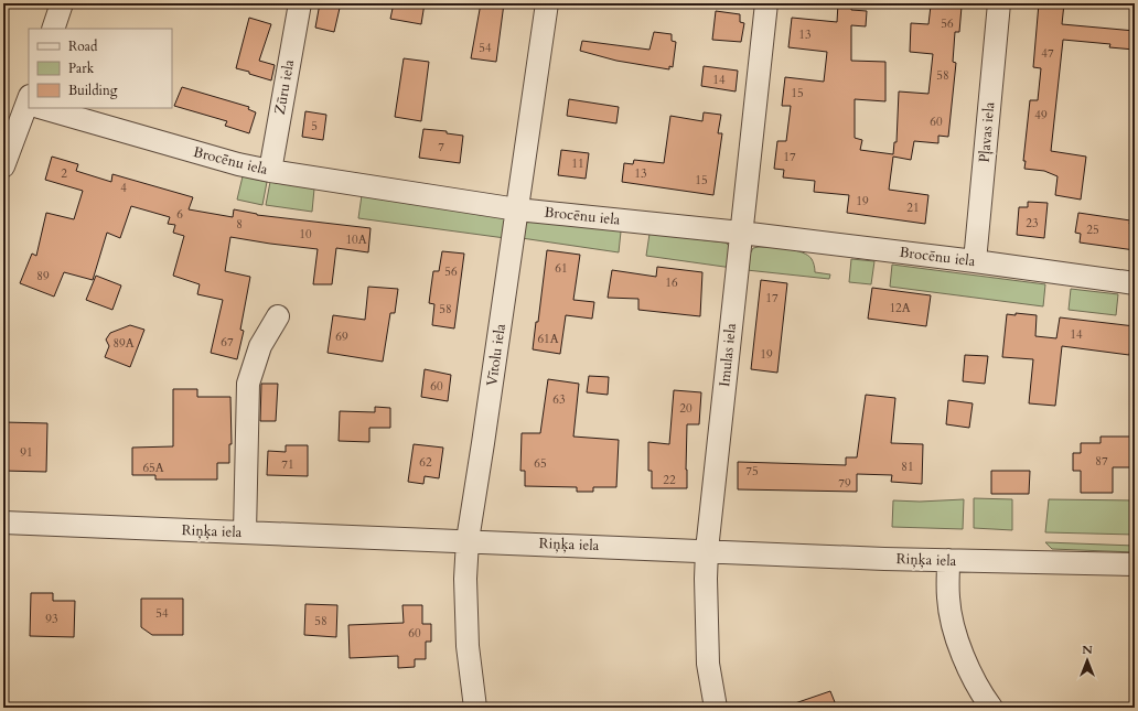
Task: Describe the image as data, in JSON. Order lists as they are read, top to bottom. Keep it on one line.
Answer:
{"streets":{"street":["Zūru iela","Pļavas iela","Brocēnu iela","Vītolu iela","Imulas iela","Riņķa iela"]},"crossings":[["Zūru iela","Brocēnu iela"],["Pļavas iela","Brocēnu iela"],["Brocēnu iela","Vītolu iela"],["Brocēnu iela","Imulas iela"],["Vītolu iela","Riņķa iela"],["Imulas iela","Riņķa iela"]],"house_numbers":["56","13","54","47","58","14","15","49","60","5","7","17","11","2","13","15","4","19","21","6","23","8","25","10","10A","61","56","89","16","17","12A","58","14","69","61A","67","89A","19","60","63","20","91","87","62","65","71","81","65A","75","22","79","54","93","58","60"],"legend":["Road","Park","Building"],"north":"top"}
